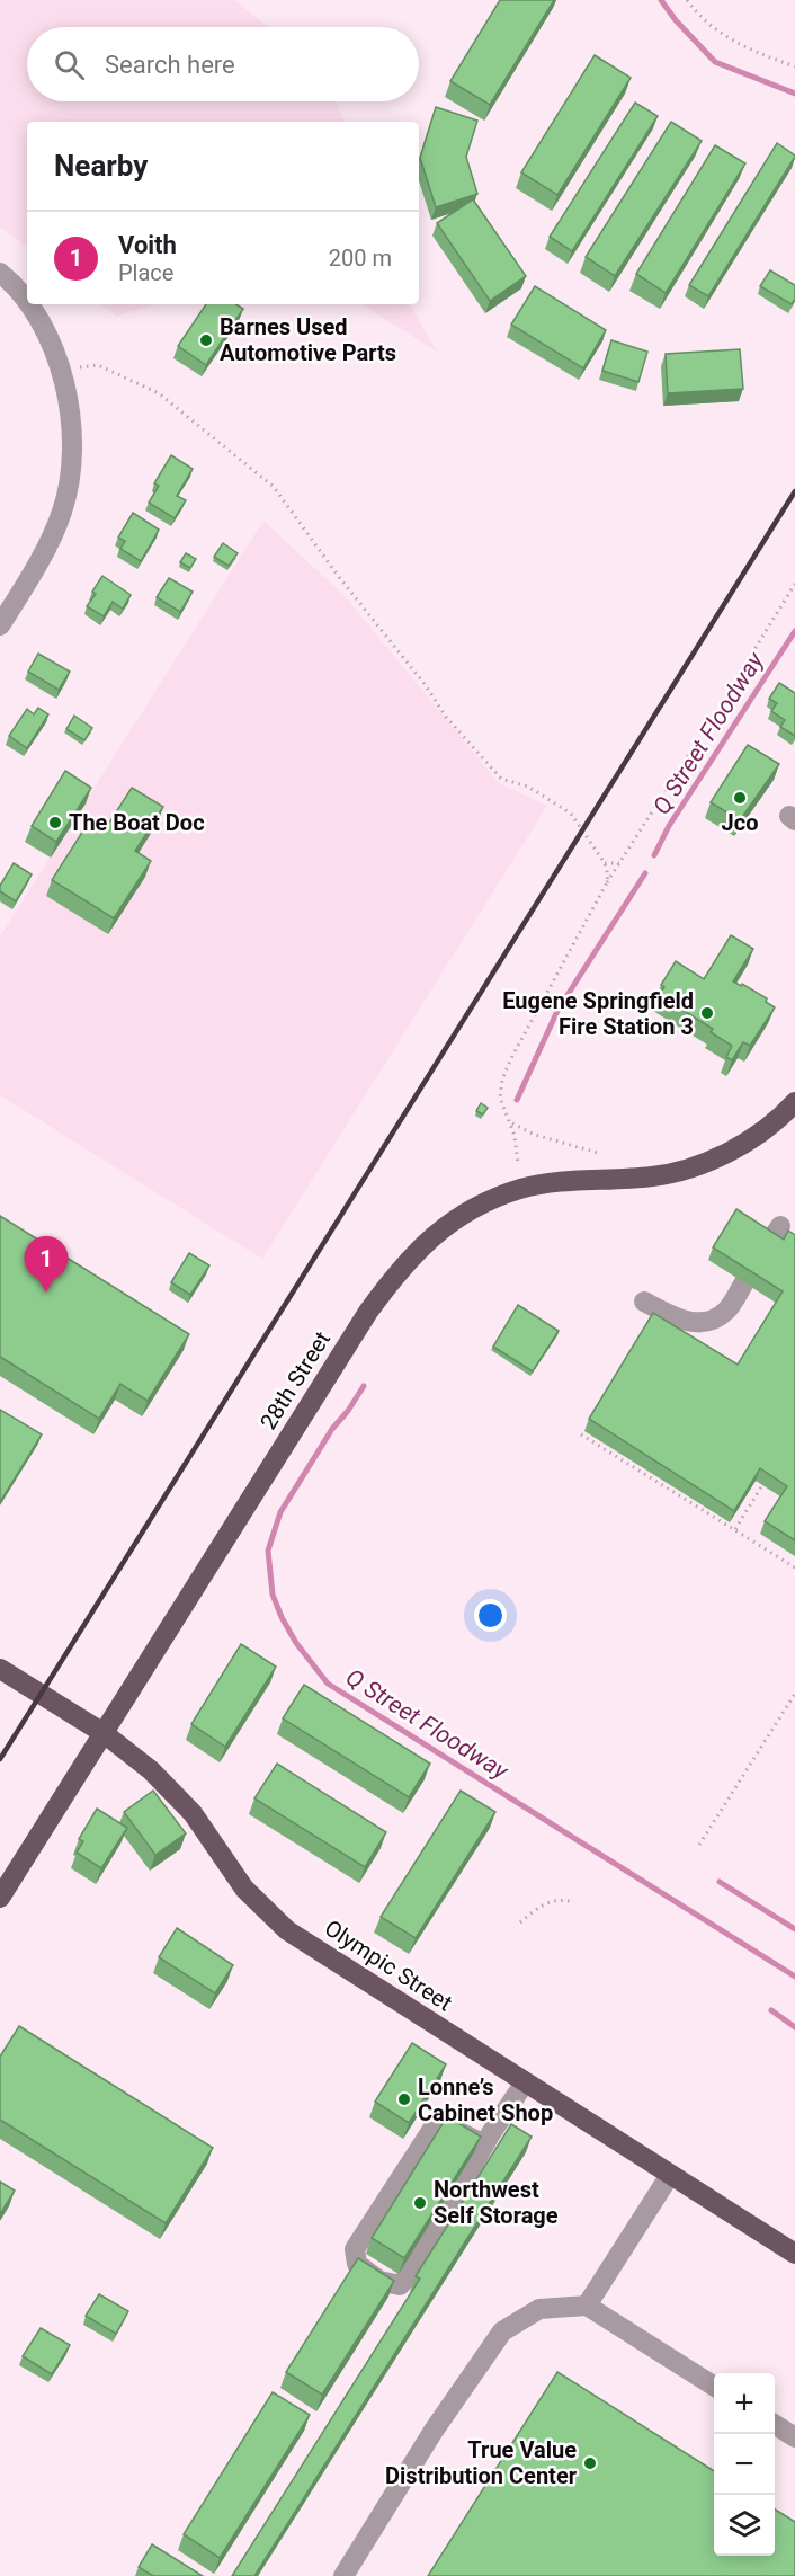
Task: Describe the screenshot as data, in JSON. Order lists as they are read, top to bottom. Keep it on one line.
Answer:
{"streets":{"main road":["28th Street","Olympic Street"]},"crossings":[["28th Street","Olympic Street"]],"water":["Q Street Floodway"],"places":["Barnes Used Automotive Parts","Jco","The Boat Doc","Eugene Springfield Fire Station 3","Lonne’s Cabinet Shop","Northwest Self Storage","True Value Distribution Center"],"page":{"search":"Search here","heading":"Nearby","list":[{"mark":"1","name":"Voith","note":"Place","value":"200 m"}],"pins":"1","map_buttons":["+","−"]}}
